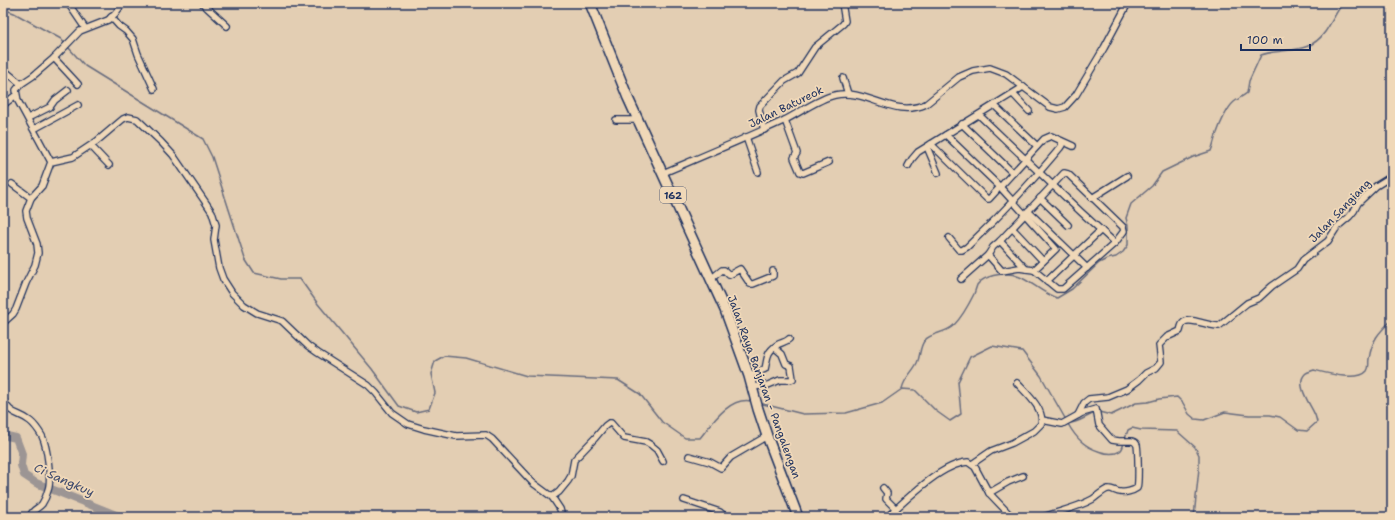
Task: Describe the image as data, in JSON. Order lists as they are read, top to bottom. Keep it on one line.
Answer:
{"streets":{"main road":["162","Jalan Raya Banjaran - Pangalengan"],"street":["Jalan Batureok","Jalan Sangiang"]},"crossings":[["Jalan Batureok","Jalan Raya Banjaran - Pangalengan"]],"water":["Ci Sangkuy"],"scale_bar":"100 m"}
